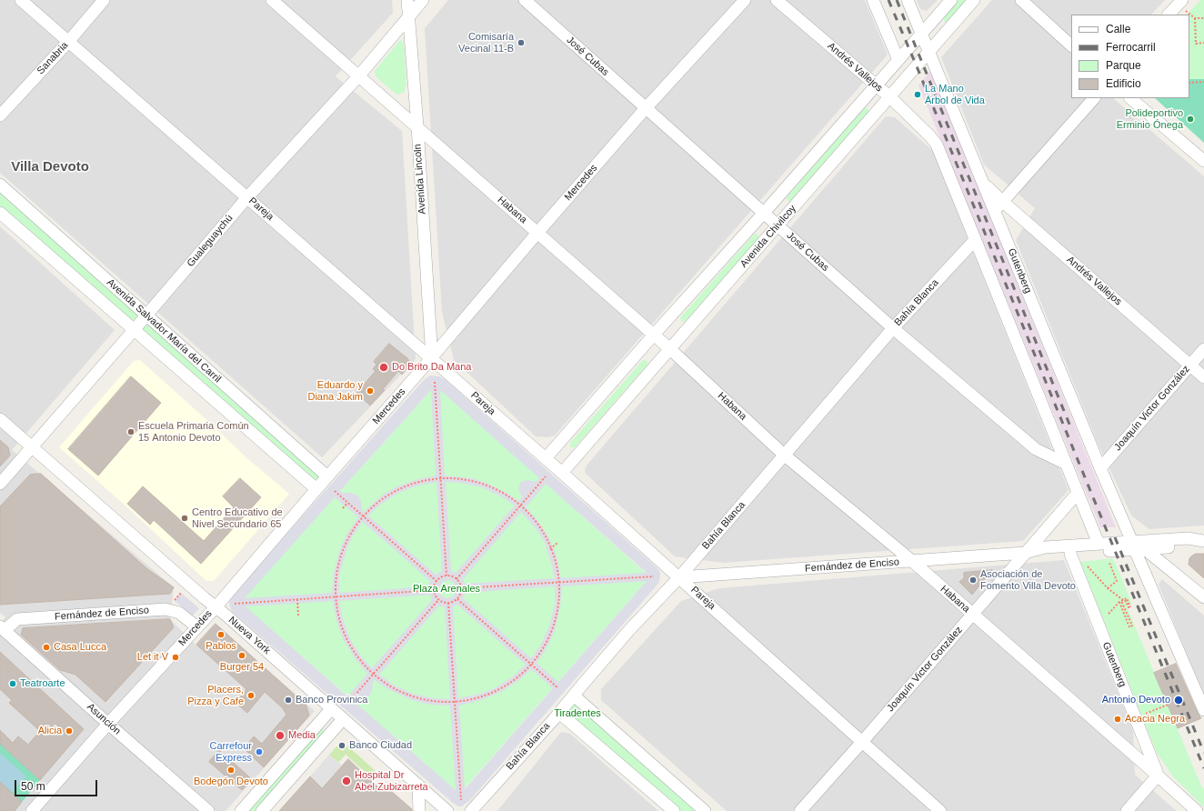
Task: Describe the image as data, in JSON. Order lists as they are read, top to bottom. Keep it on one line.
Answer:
{"streets":{"street":["José Cubas","Sanabria","Andrés Vallejos","Avenida Lincoln","Mercedes","Pareja","Habana","Avenida Chivilcoy","Gualeguaychú","Gutenberg","Bahía Blanca","Avenida Salvador María del Carril","Joaquín Victor González","Fernández de Enciso","Nueva York","Asunción"]},"crossings":[["José Cubas","Mercedes"],["José Cubas","Avenida Chivilcoy"],["José Cubas","Bahía Blanca"],["Sanabria","Pareja"],["Andrés Vallejos","Avenida Chivilcoy"],["Andrés Vallejos","Gutenberg"],["Andrés Vallejos","Bahía Blanca"],["Andrés Vallejos","Joaquín Victor González"],["Avenida Lincoln","Mercedes"],["Avenida Lincoln","Pareja"],["Avenida Lincoln","Habana"],["Avenida Lincoln","Gualeguaychú"],["Mercedes","Pareja"],["Mercedes","Habana"],["Mercedes","Avenida Salvador María del Carril"],["Mercedes","Fernández de Enciso"],["Mercedes","Nueva York"],["Mercedes","Asunción"],["Pareja","Avenida Chivilcoy"],["Pareja","Gualeguaychú"],["Pareja","Bahía Blanca"],["Pareja","Joaquín Victor González"],["Pareja","Fernández de Enciso"],["Habana","Avenida Chivilcoy"],["Habana","Gualeguaychú"],["Habana","Gutenberg"],["Habana","Bahía Blanca"],["Habana","Joaquín Victor González"],["Habana","Fernández de Enciso"],["Avenida Chivilcoy","Gutenberg"],["Gualeguaychú","Avenida Salvador María del Carril"],["Gualeguaychú","Nueva York"],["Gutenberg","Joaquín Victor González"],["Gutenberg","Fernández de Enciso"],["Bahía Blanca","Fernández de Enciso"],["Joaquín Victor González","Fernández de Enciso"],["Fernández de Enciso","Asunción"]],"districts":["Villa Devoto"],"parks":["Plaza Arenales","Tiradentes"],"places":["Comisaría Vecinal 11-B","La Mano Árbol de Vida","Polideportivo Erminio Ónega","Do Brito Da Mana","Eduardo y Diana Jakim","Escuela Primaria Común 15 Antonio Devoto","Centro Educativo de Nivel Secundario 65","Asociación de Fomento Villa Devoto","Pablos","Casa Lucca","Burger 54","Let it V","Teatroarte","Placers, Pizza y Cafe","Banco Provinica","Antonio Devoto","Acacia Negra","Alicia","Media","Banco Ciudad","Carrefour Express","Bodegón Devoto","Hospital Dr Abel Zubizarreta"],"legend":["Calle","Ferrocarril","Parque","Edificio"],"scale_bar":"50 m"}
